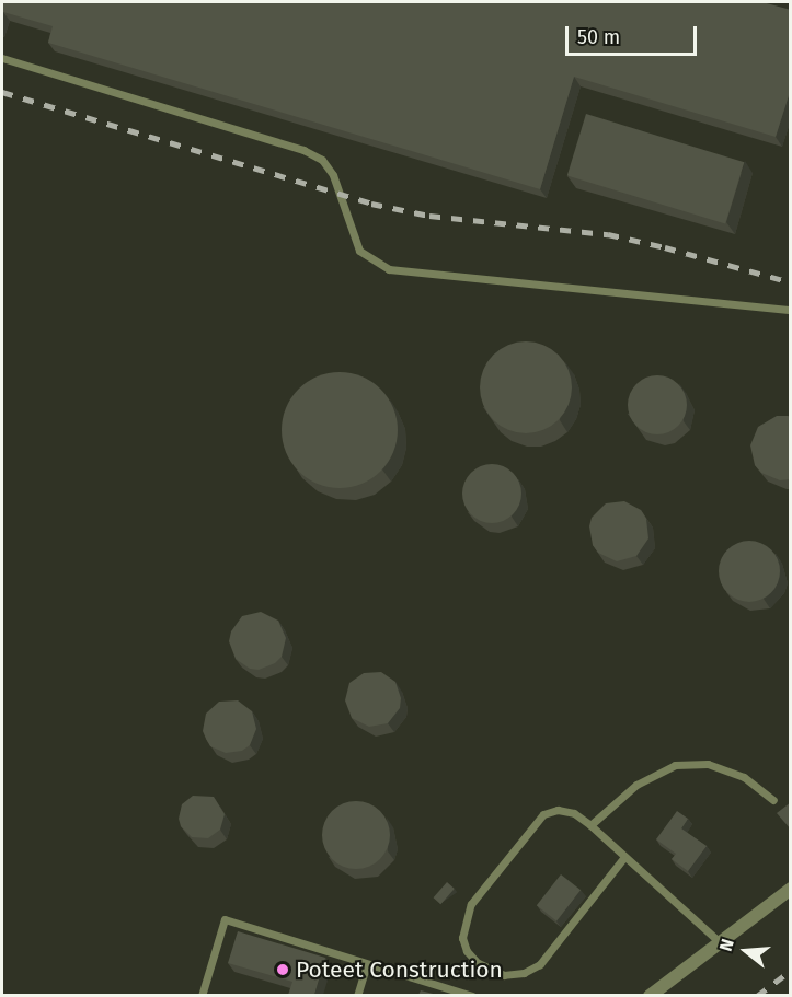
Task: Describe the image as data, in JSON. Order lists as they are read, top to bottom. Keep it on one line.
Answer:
{"places":["Poteet Construction"],"scale_bar":"50 m","north":"left"}
